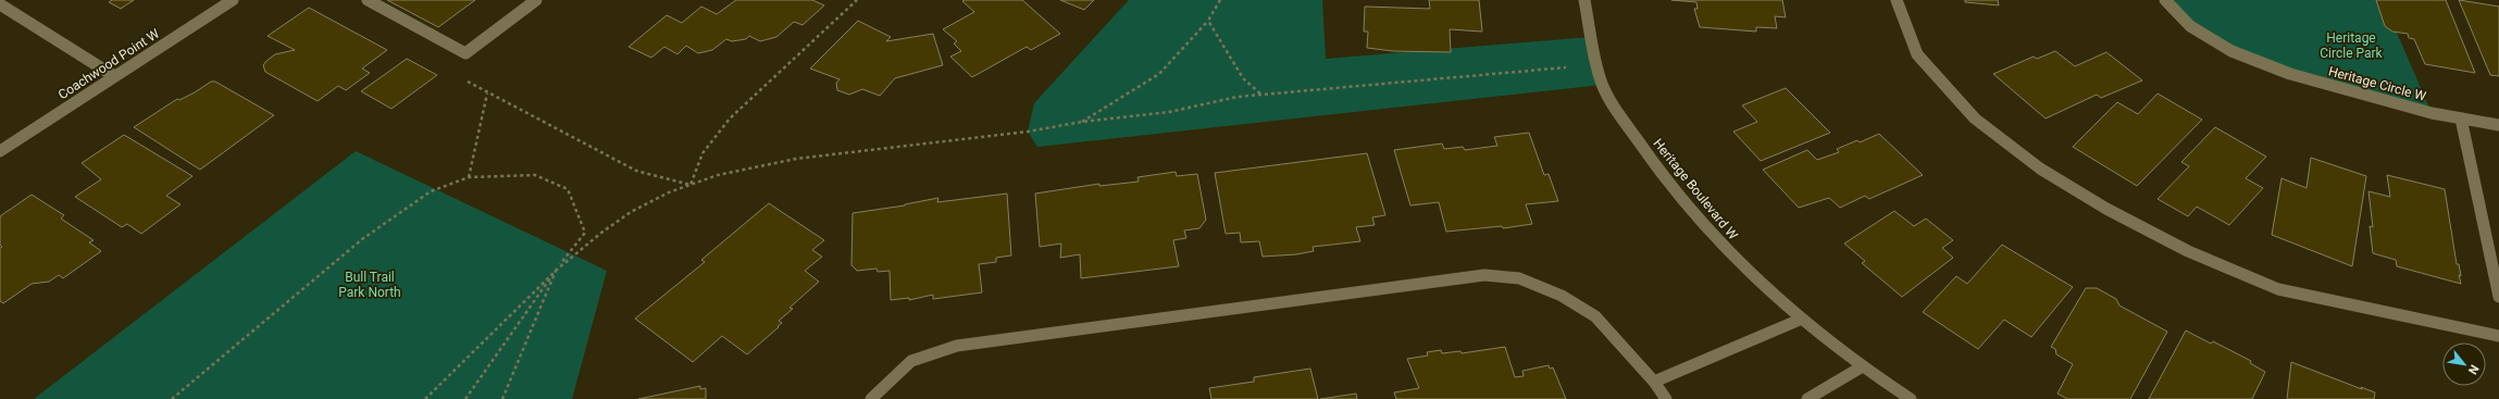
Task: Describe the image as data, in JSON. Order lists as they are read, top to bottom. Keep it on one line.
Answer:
{"streets":{"street":["Coachwood Point W","Heritage Circle W","Heritage Boulevard W"]},"parks":["Heritage Circle Park","Bull Trail Park North"],"north":"bottom right"}
